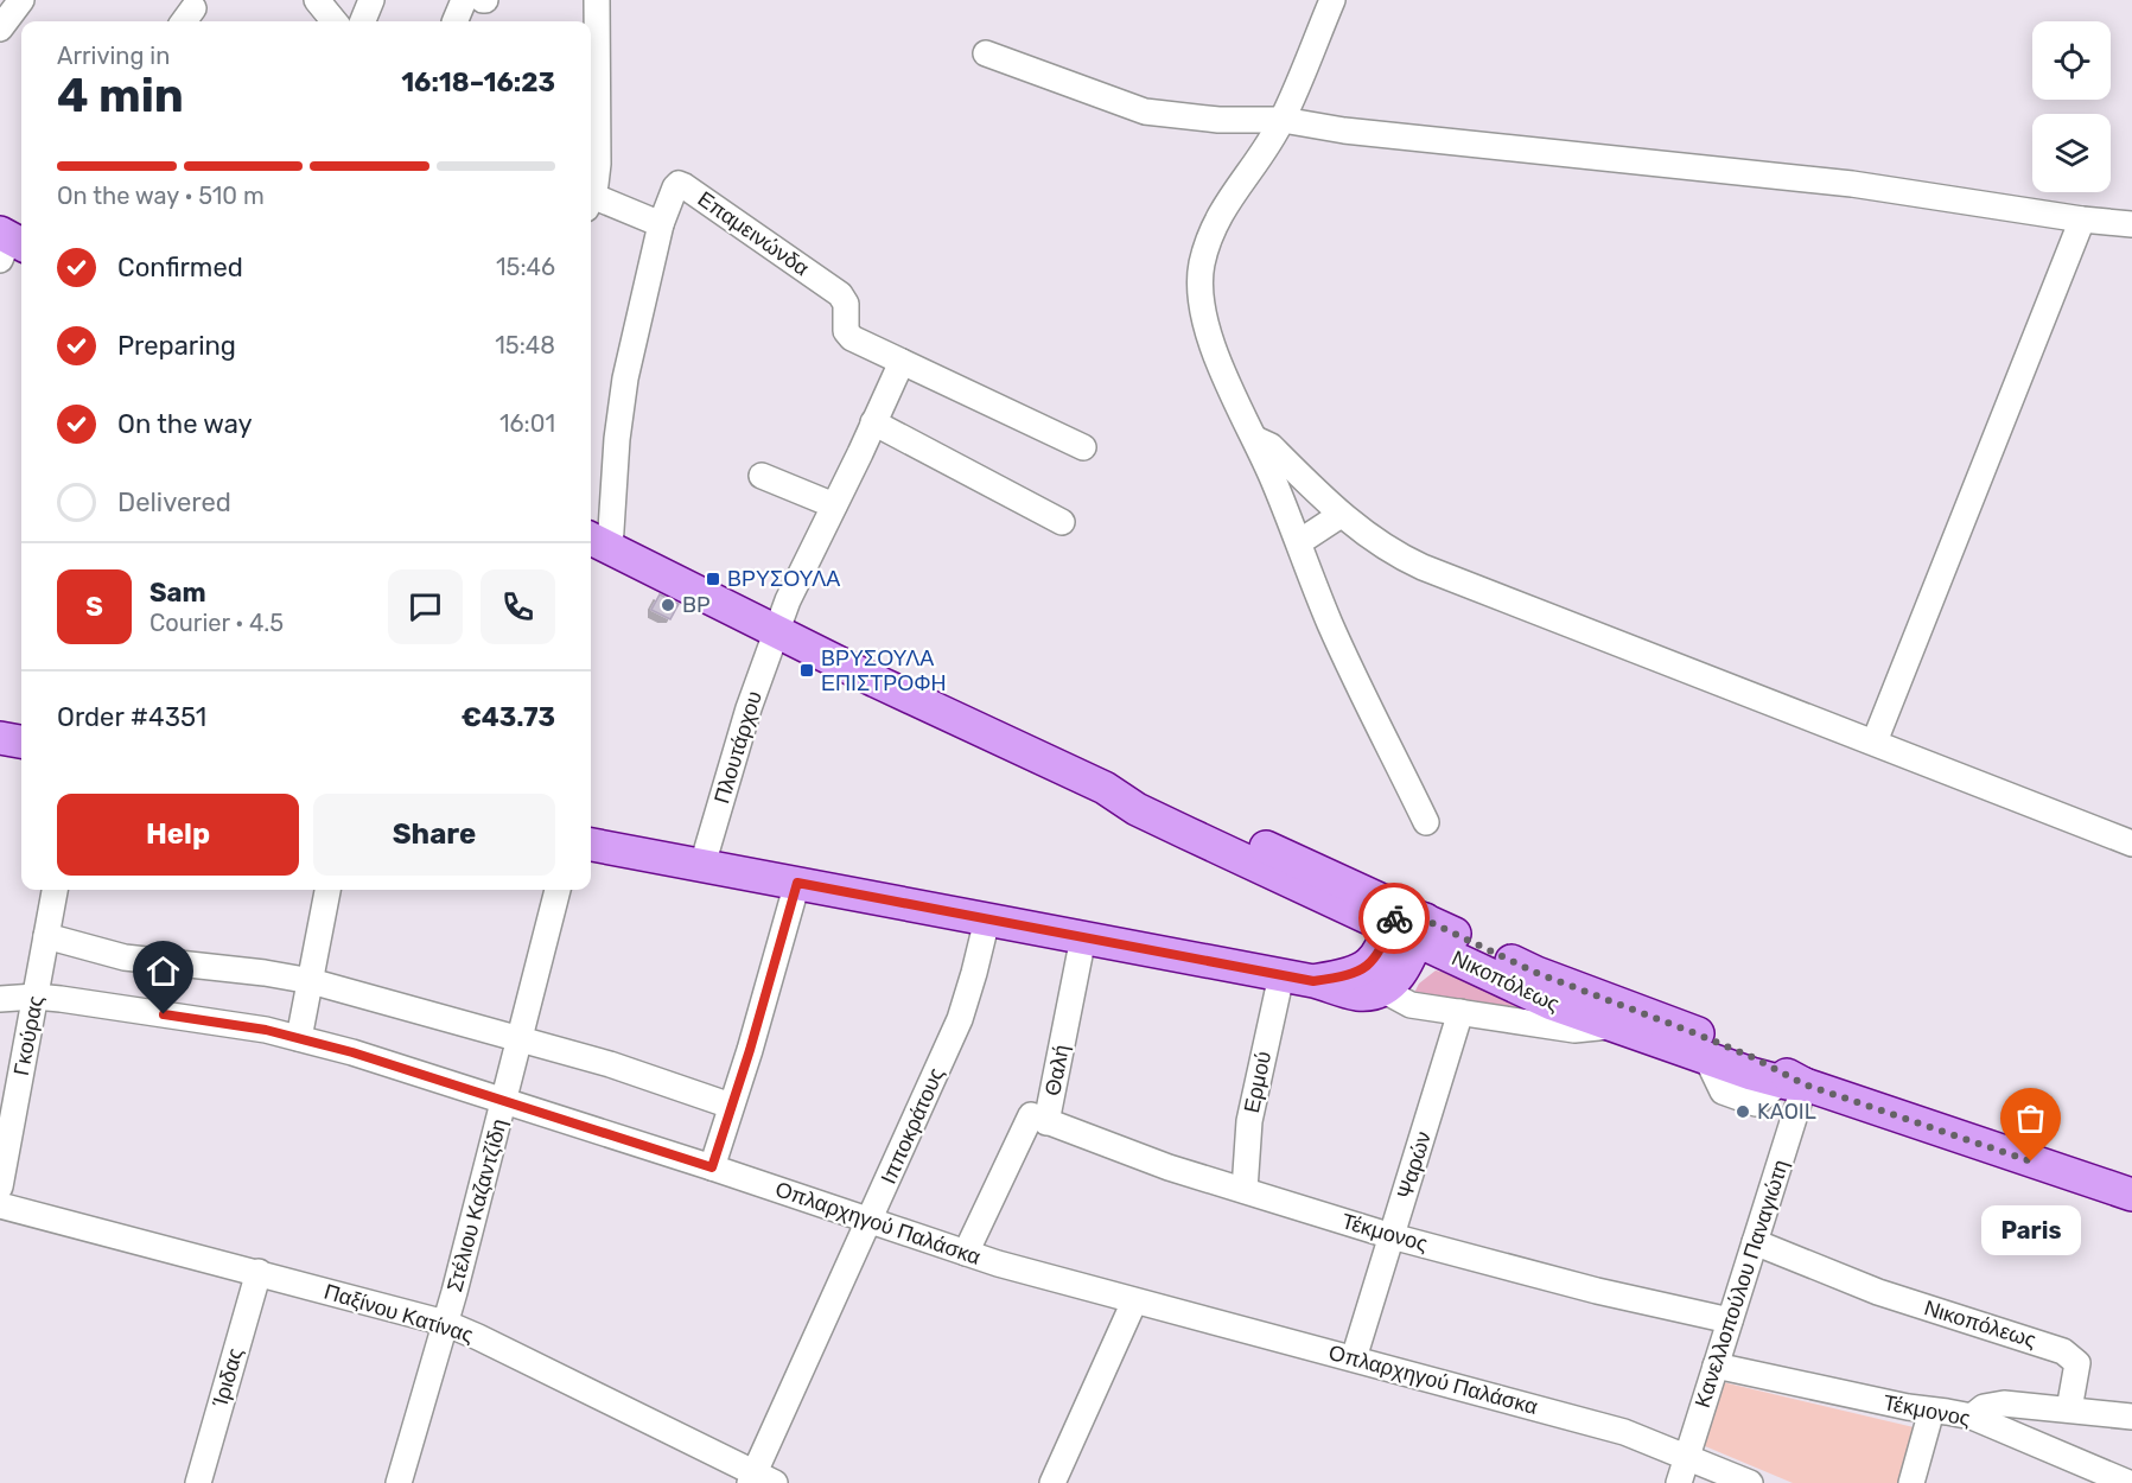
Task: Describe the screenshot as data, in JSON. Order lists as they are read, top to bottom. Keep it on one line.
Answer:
{"streets":{"main road":["Νικοπόλεως"],"street":["Επαμεινώνδα","Πλουτάρχου","Γκούρας","Θαλή","Ερμού","Ιπποκράτους","Ψαρών","Στέλιου Καζαντζίδη","Οπλαρχηγού Παλάσκα","Τέκμονος","Κανελλοπούλου Παναγιώτη","Παξίνου Κατίνας","Ίριδας"]},"crossings":[["Επαμεινώνδα","Πλουτάρχου"],["Πλουτάρχου","Νικοπόλεως"],["Νικοπόλεως","Κανελλοπούλου Παναγιώτη"],["Γκούρας","Οπλαρχηγού Παλάσκα"],["Θαλή","Οπλαρχηγού Παλάσκα"],["Θαλή","Τέκμονος"],["Ερμού","Τέκμονος"],["Ιπποκράτους","Οπλαρχηγού Παλάσκα"],["Ιπποκράτους","Παξίνου Κατίνας"],["Ψαρών","Οπλαρχηγού Παλάσκα"],["Ψαρών","Τέκμονος"],["Στέλιου Καζαντζίδη","Οπλαρχηγού Παλάσκα"],["Στέλιου Καζαντζίδη","Παξίνου Κατίνας"],["Οπλαρχηγού Παλάσκα","Κανελλοπούλου Παναγιώτη"],["Τέκμονος","Κανελλοπούλου Παναγιώτη"],["Παξίνου Κατίνας","Ίριδας"]],"places":{"transit":["ΒΡΥΣΟΥΛΑ","ΒΡΥΣΟΥΛΑ ΕΠΙΣΤΡΟΦΗ"],"other":["BP","KAOIL","Paris"]},"page":{"heading":["4 min","Arriving in","16:18–16:23"],"panel":["Sam","Courier · 4.5","Order #4351","€43.73"],"bar":"On the way · 510 m","list":[["Confirmed","15:46"],["Preparing","15:48"],["On the way","16:01"],"Delivered"],"round":"S","buttons":["Help","Share"],"bubble":"Paris"}}
